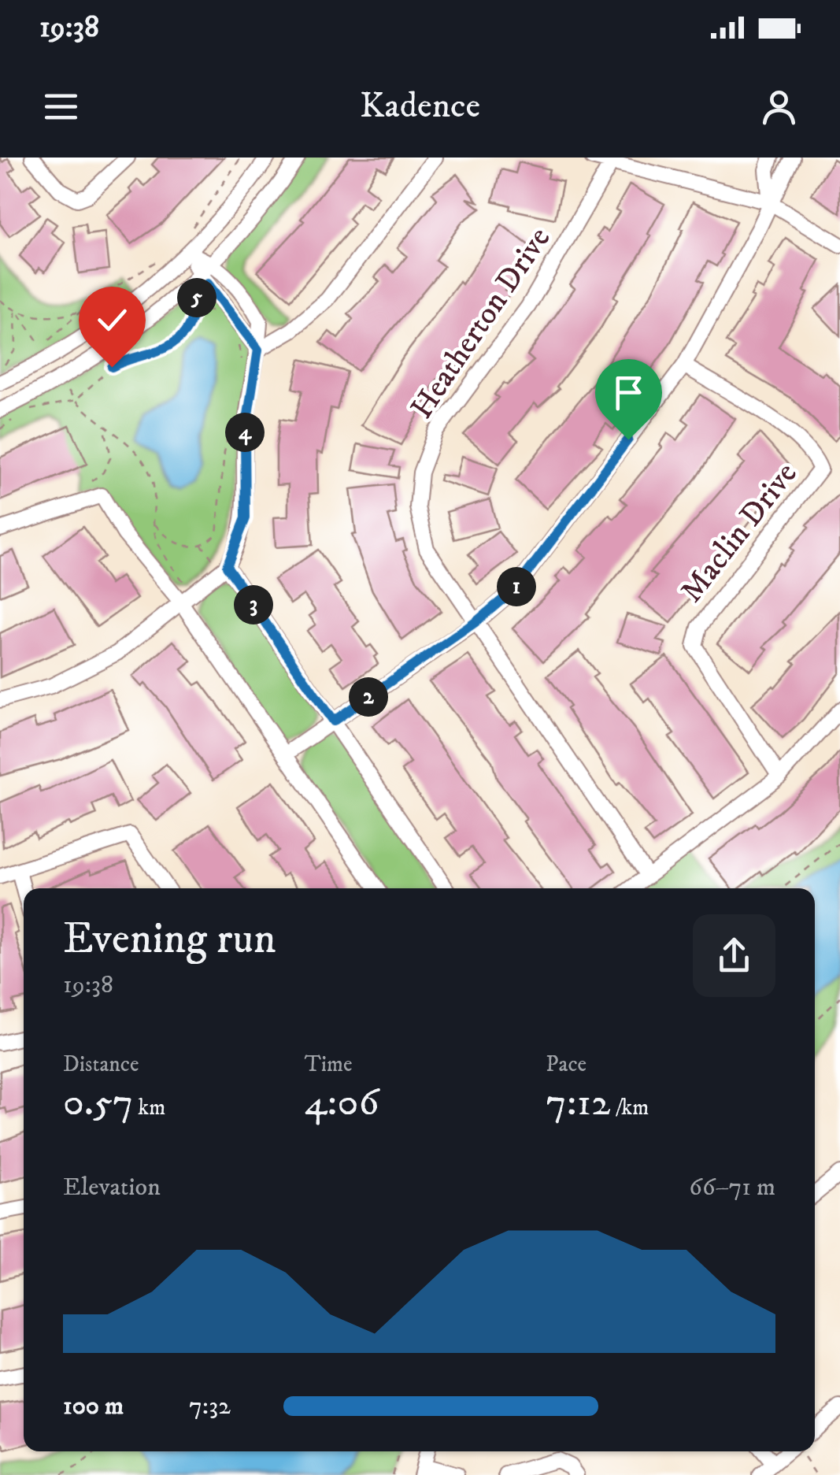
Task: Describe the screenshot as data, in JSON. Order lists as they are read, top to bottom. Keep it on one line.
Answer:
{"streets":{"street":["Heatherton Drive","Maclin Drive"]},"page":{"status":"19:38","header":"Kadence","pins":["5","4","1","3","2"],"heading":["Evening run","19:38"],"stats":[["Distance","0.57 km"],["Time","4:06"],["Pace","7:12 /km"]],"chart":["Elevation","66–71 m"],"list":[{"name":"100 m","note":"7:32"}]}}
